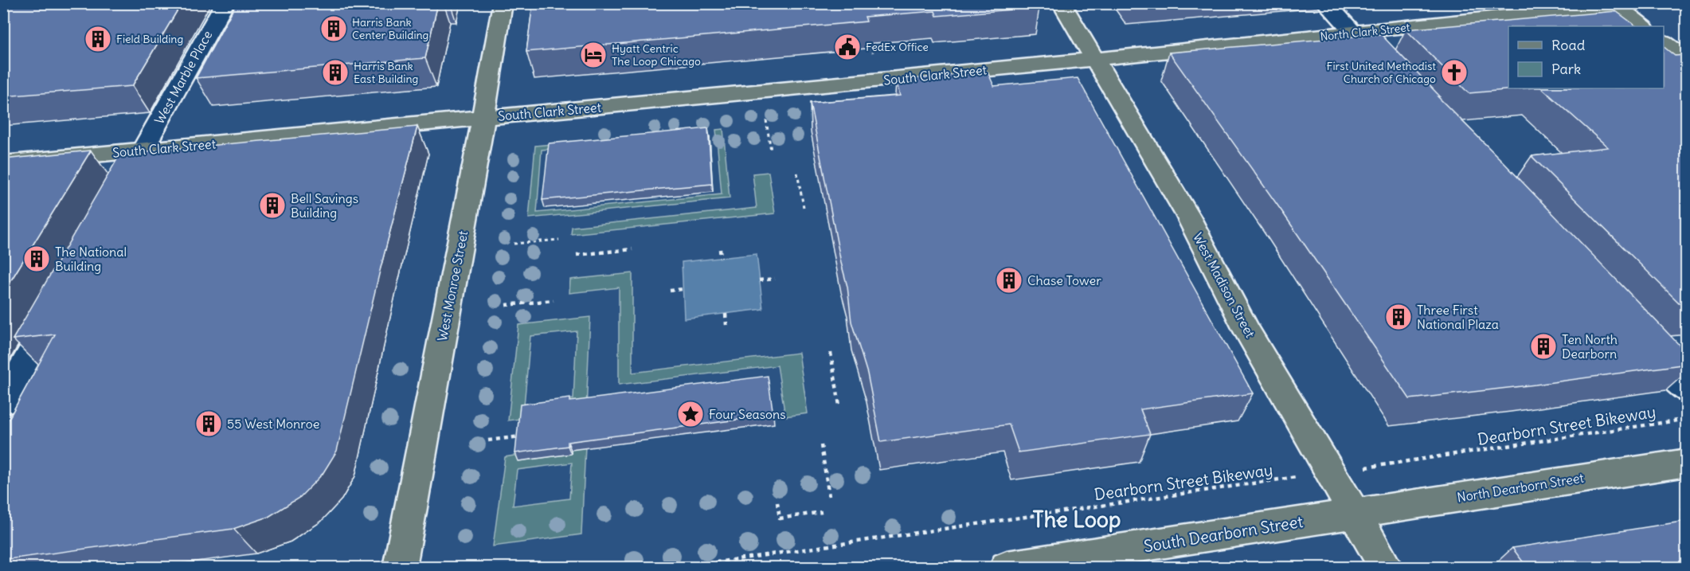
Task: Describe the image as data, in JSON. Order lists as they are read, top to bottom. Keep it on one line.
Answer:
{"streets":{"main road":["North Clark Street","South Clark Street","West Madison Street","West Monroe Street","North Dearborn Street","South Dearborn Street"],"lane":["West Marble Place"],"path":["Dearborn Street Bikeway"]},"crossings":[["North Clark Street","South Clark Street"],["North Clark Street","West Madison Street"],["South Clark Street","West Marble Place"],["South Clark Street","West Madison Street"],["South Clark Street","West Monroe Street"],["West Madison Street","Dearborn Street Bikeway"],["West Madison Street","North Dearborn Street"],["West Madison Street","South Dearborn Street"],["North Dearborn Street","South Dearborn Street"]],"districts":["The Loop"],"places":{"building":["Harris Bank Center Building","Field Building","Harris Bank East Building","Bell Savings Building","The National Building","Chase Tower","Three First National Plaza","Ten North Dearborn","55 West Monroe"],"public building":["FedEx Office"],"hotel":["Hyatt Centric The Loop Chicago"],"church":["First United Methodist Church of Chicago"],"place":["Four Seasons"]},"legend":["Road","Park"]}
